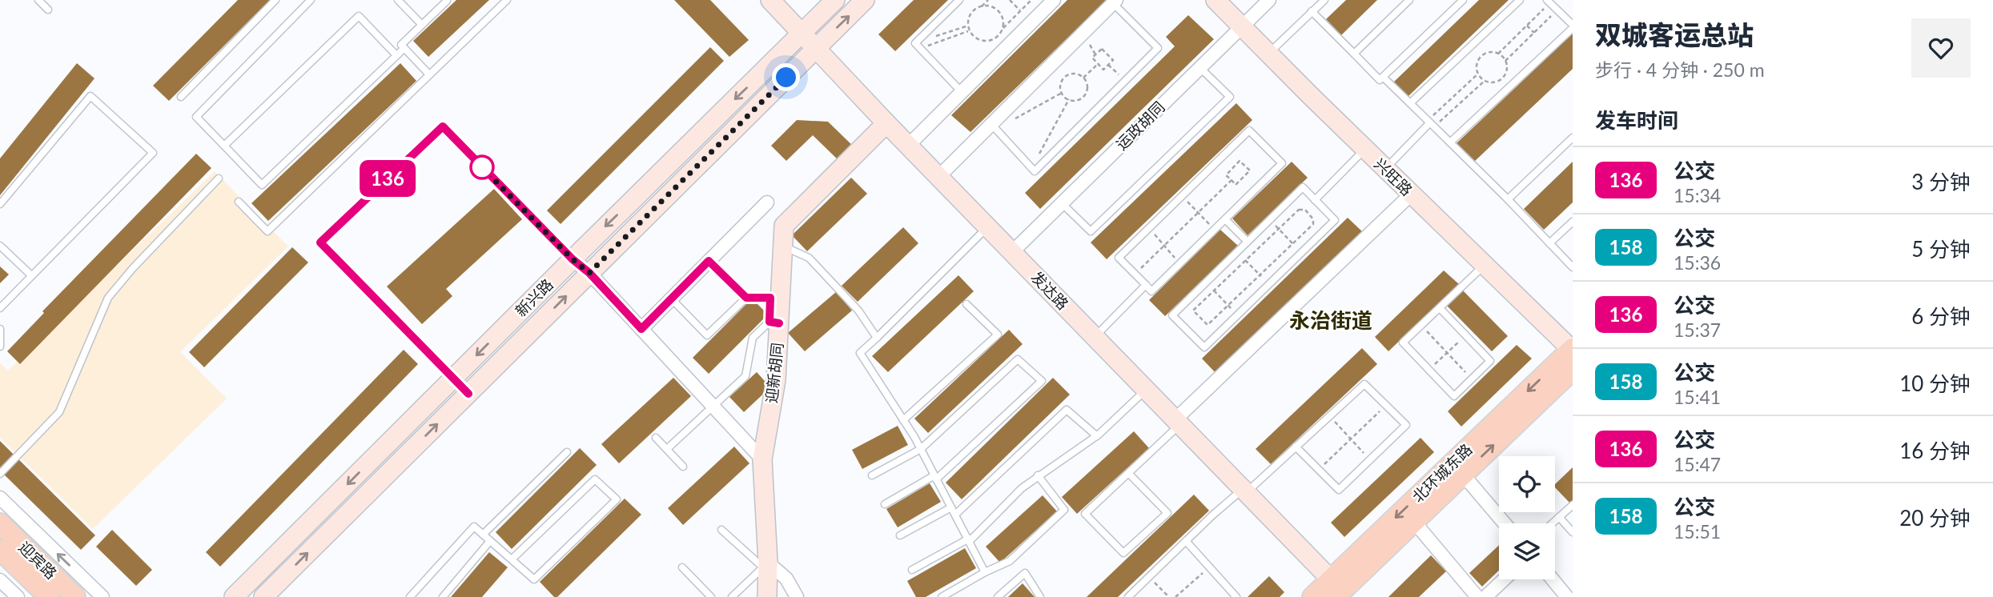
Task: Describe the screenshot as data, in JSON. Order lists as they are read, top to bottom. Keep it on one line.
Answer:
{"streets":{"main road":["北环城东路","迎宾路"],"street":["运政胡同","兴旺路","发达路","新兴路","迎新胡同"]},"crossings":[["运政胡同","兴旺路"],["运政胡同","发达路"],["兴旺路","北环城东路"],["发达路","新兴路"],["发达路","迎新胡同"],["发达路","北环城东路"]],"districts":["永治街道"],"lines":["bus line 136"],"page":{"on_map":"136","heading":[["双城客运总站","步行 · 4 分钟 · 250 m"],"发车时间"],"list":[{"mark":"136","name":"公交","note":"15:34","value":"3 分钟"},{"mark":"158","name":"公交","note":"15:36","value":"5 分钟"},{"mark":"136","name":"公交","note":"15:37","value":"6 分钟"},{"mark":"158","name":"公交","note":"15:41","value":"10 分钟"},{"mark":"136","name":"公交","note":"15:47","value":"16 分钟"},{"mark":"158","name":"公交","note":"15:51","value":"20 分钟"}]}}
